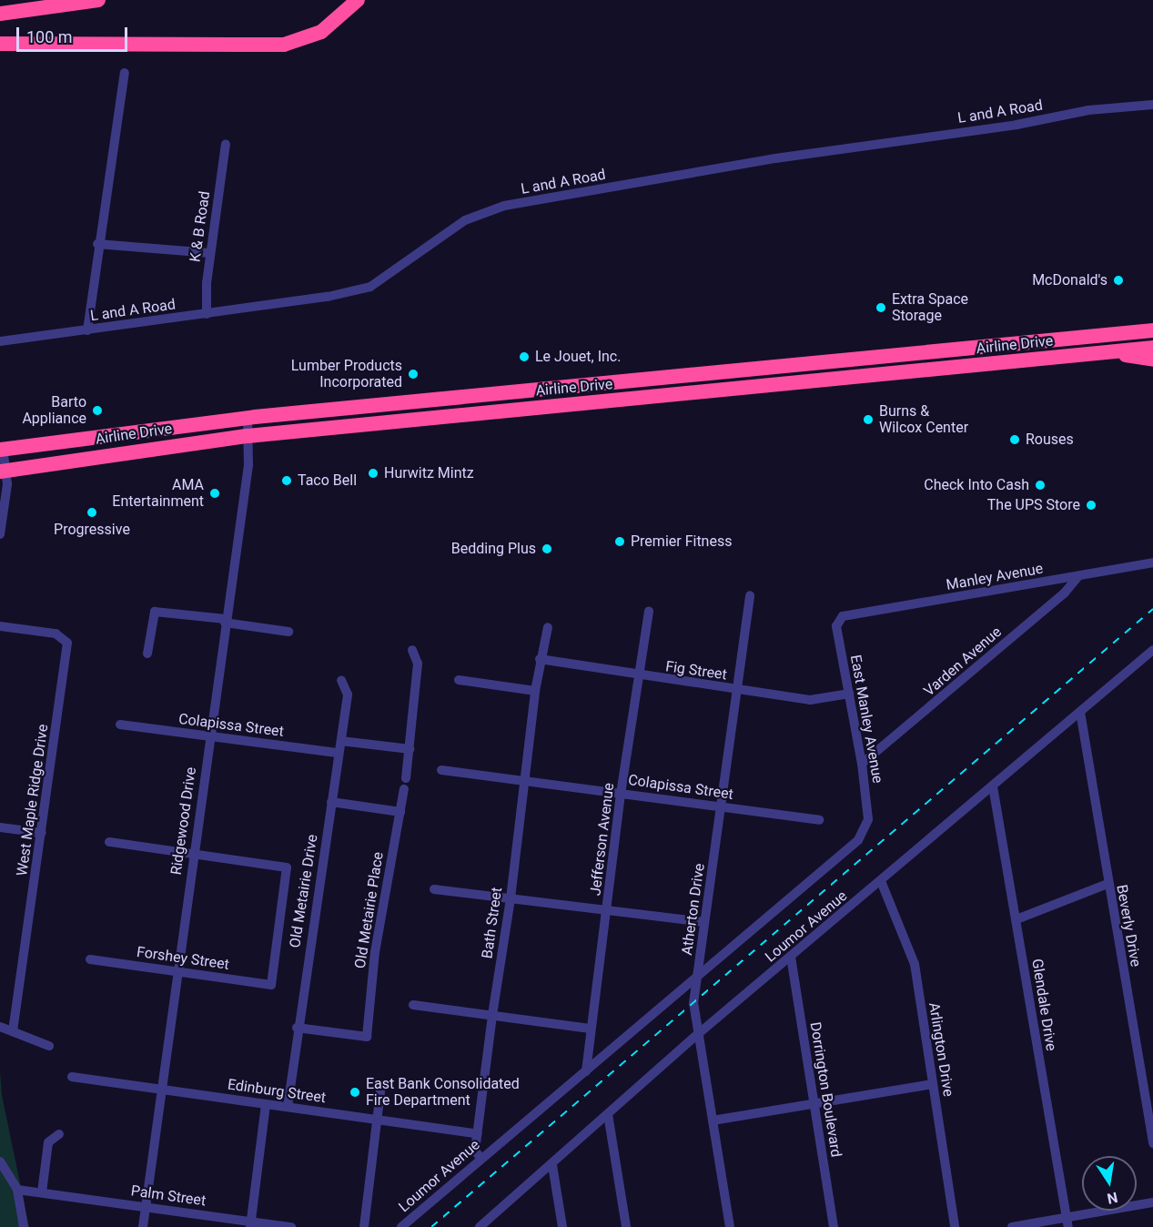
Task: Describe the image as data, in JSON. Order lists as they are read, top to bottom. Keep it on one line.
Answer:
{"streets":{"highway":["Airline Drive"],"street":["L and A Road","K & B Road","Manley Avenue","Varden Avenue","Fig Street","East Manley Avenue","Colapissa Street","West Maple Ridge Drive","Ridgewood Drive","Jefferson Avenue","Old Metairie Drive","Atherton Drive","Old Metairie Place","Bath Street","Beverly Drive","Loumor Avenue","Forshey Street","Glendale Drive","Arlington Drive","Dorrington Boulevard","Edinburg Street","Palm Street"]},"crossings":[["L and A Road","K & B Road"],["Airline Drive","Ridgewood Drive"],["Manley Avenue","Varden Avenue"],["Manley Avenue","East Manley Avenue"],["Varden Avenue","East Manley Avenue"],["Fig Street","East Manley Avenue"],["Fig Street","Jefferson Avenue"],["Fig Street","Atherton Drive"],["Fig Street","Bath Street"],["East Manley Avenue","Loumor Avenue"],["Colapissa Street","Ridgewood Drive"],["Colapissa Street","Jefferson Avenue"],["Colapissa Street","Old Metairie Drive"],["Colapissa Street","Atherton Drive"],["Colapissa Street","Bath Street"],["Ridgewood Drive","Forshey Street"],["Ridgewood Drive","Edinburg Street"],["Ridgewood Drive","Palm Street"],["Jefferson Avenue","Loumor Avenue"],["Old Metairie Drive","Old Metairie Place"],["Old Metairie Drive","Edinburg Street"],["Atherton Drive","Loumor Avenue"],["Bath Street","Loumor Avenue"],["Bath Street","Edinburg Street"],["Beverly Drive","Loumor Avenue"],["Loumor Avenue","Glendale Drive"],["Loumor Avenue","Arlington Drive"],["Loumor Avenue","Dorrington Boulevard"]],"places":["McDonald's","Extra Space Storage","Le Jouet, Inc.","Lumber Products Incorporated","Barto Appliance","Burns & Wilcox Center","Rouses","Hurwitz Mintz","Taco Bell","Check Into Cash","AMA Entertainment","The UPS Store","Progressive","Premier Fitness","Bedding Plus","East Bank Consolidated Fire Department"],"scale_bar":"100 m","north":"bottom"}
